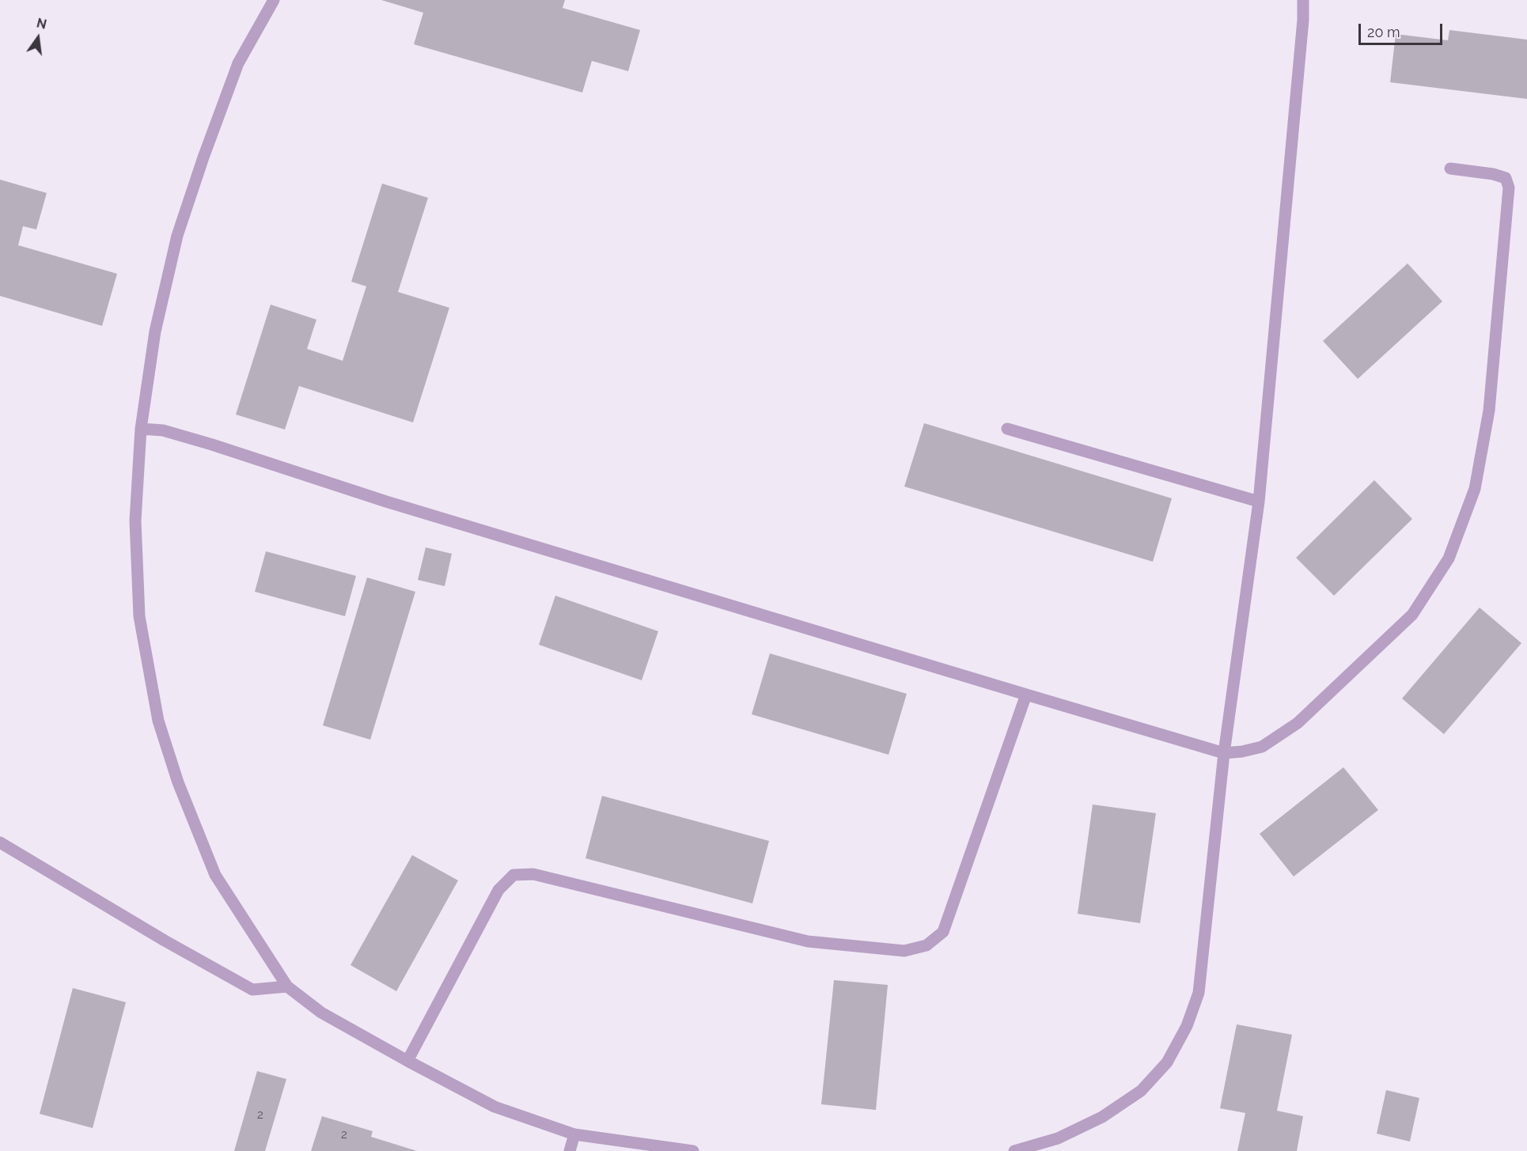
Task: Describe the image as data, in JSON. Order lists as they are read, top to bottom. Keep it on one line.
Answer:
{"house_numbers":["2","2"],"scale_bar":"20 m","north":"top"}
